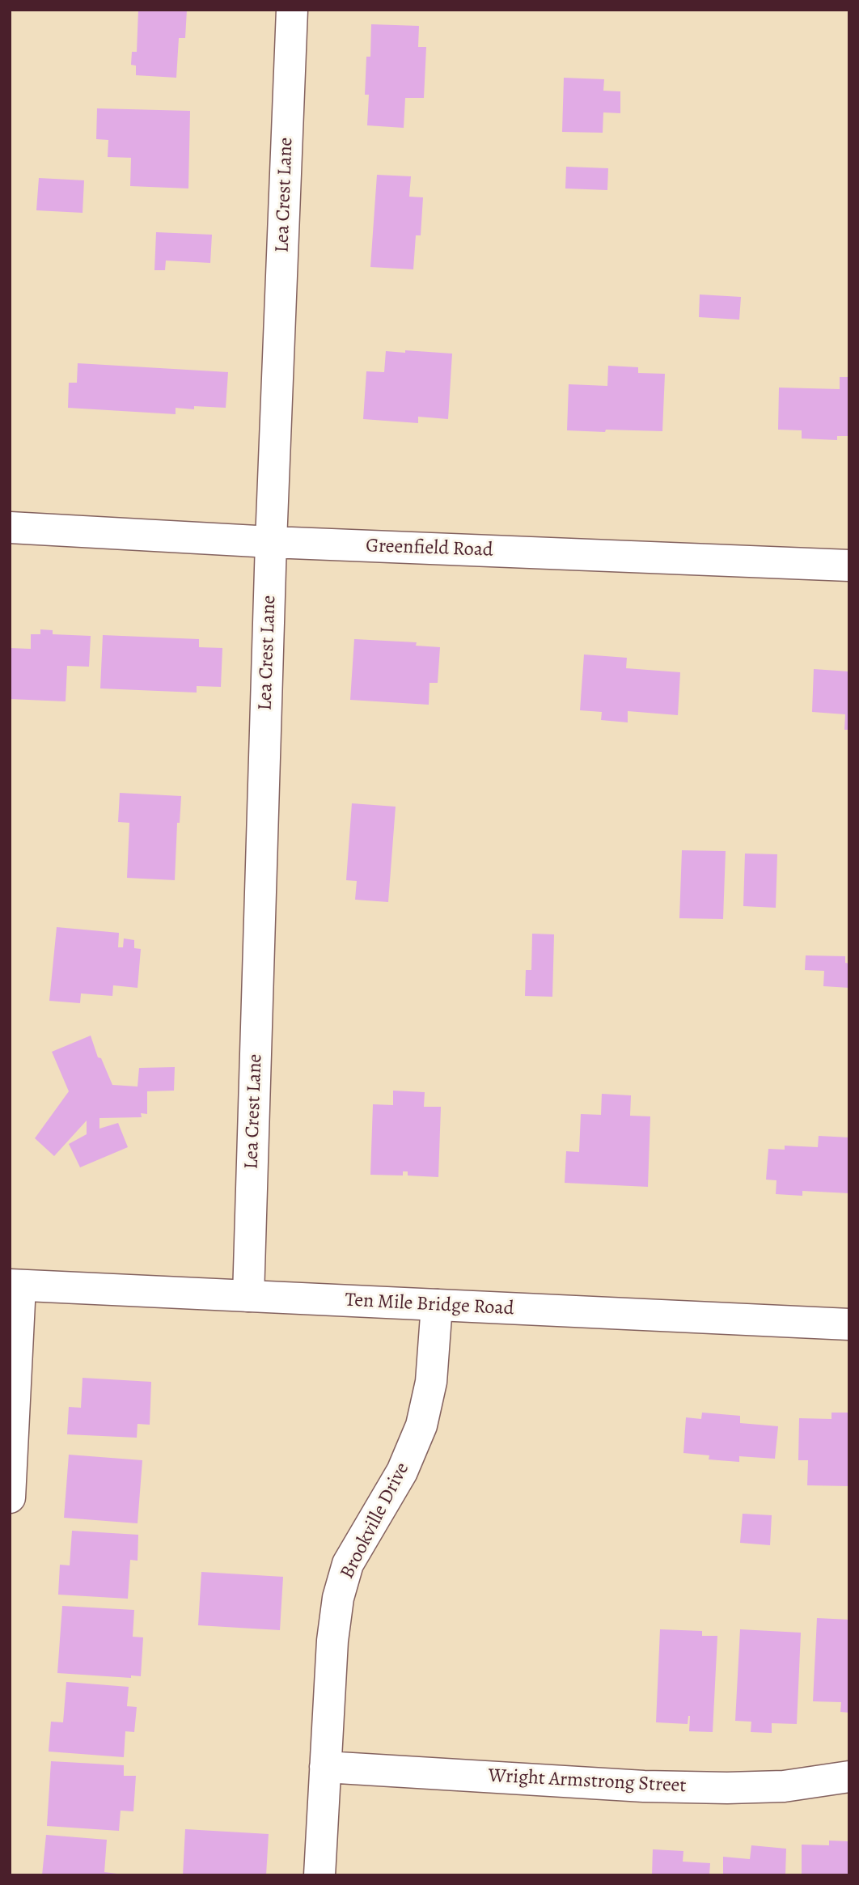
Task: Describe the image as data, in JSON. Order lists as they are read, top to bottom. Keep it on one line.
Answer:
{"streets":{"street":["Lea Crest Lane","Greenfield Road","Ten Mile Bridge Road","Brookville Drive","Wright Armstrong Street"]},"crossings":[["Lea Crest Lane","Greenfield Road"],["Lea Crest Lane","Ten Mile Bridge Road"],["Ten Mile Bridge Road","Brookville Drive"],["Brookville Drive","Wright Armstrong Street"]]}
